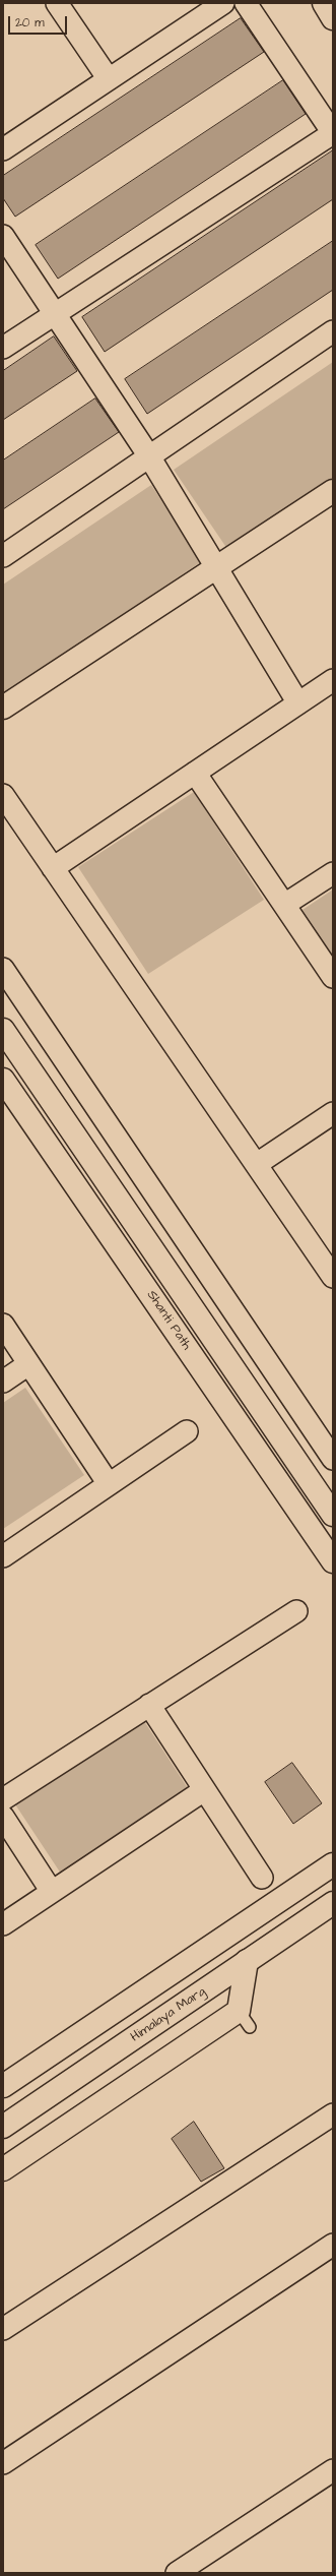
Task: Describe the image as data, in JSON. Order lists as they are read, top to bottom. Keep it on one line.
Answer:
{"streets":{"main road":["Shanti Path","Himalaya Marg"]},"scale_bar":"20 m"}
